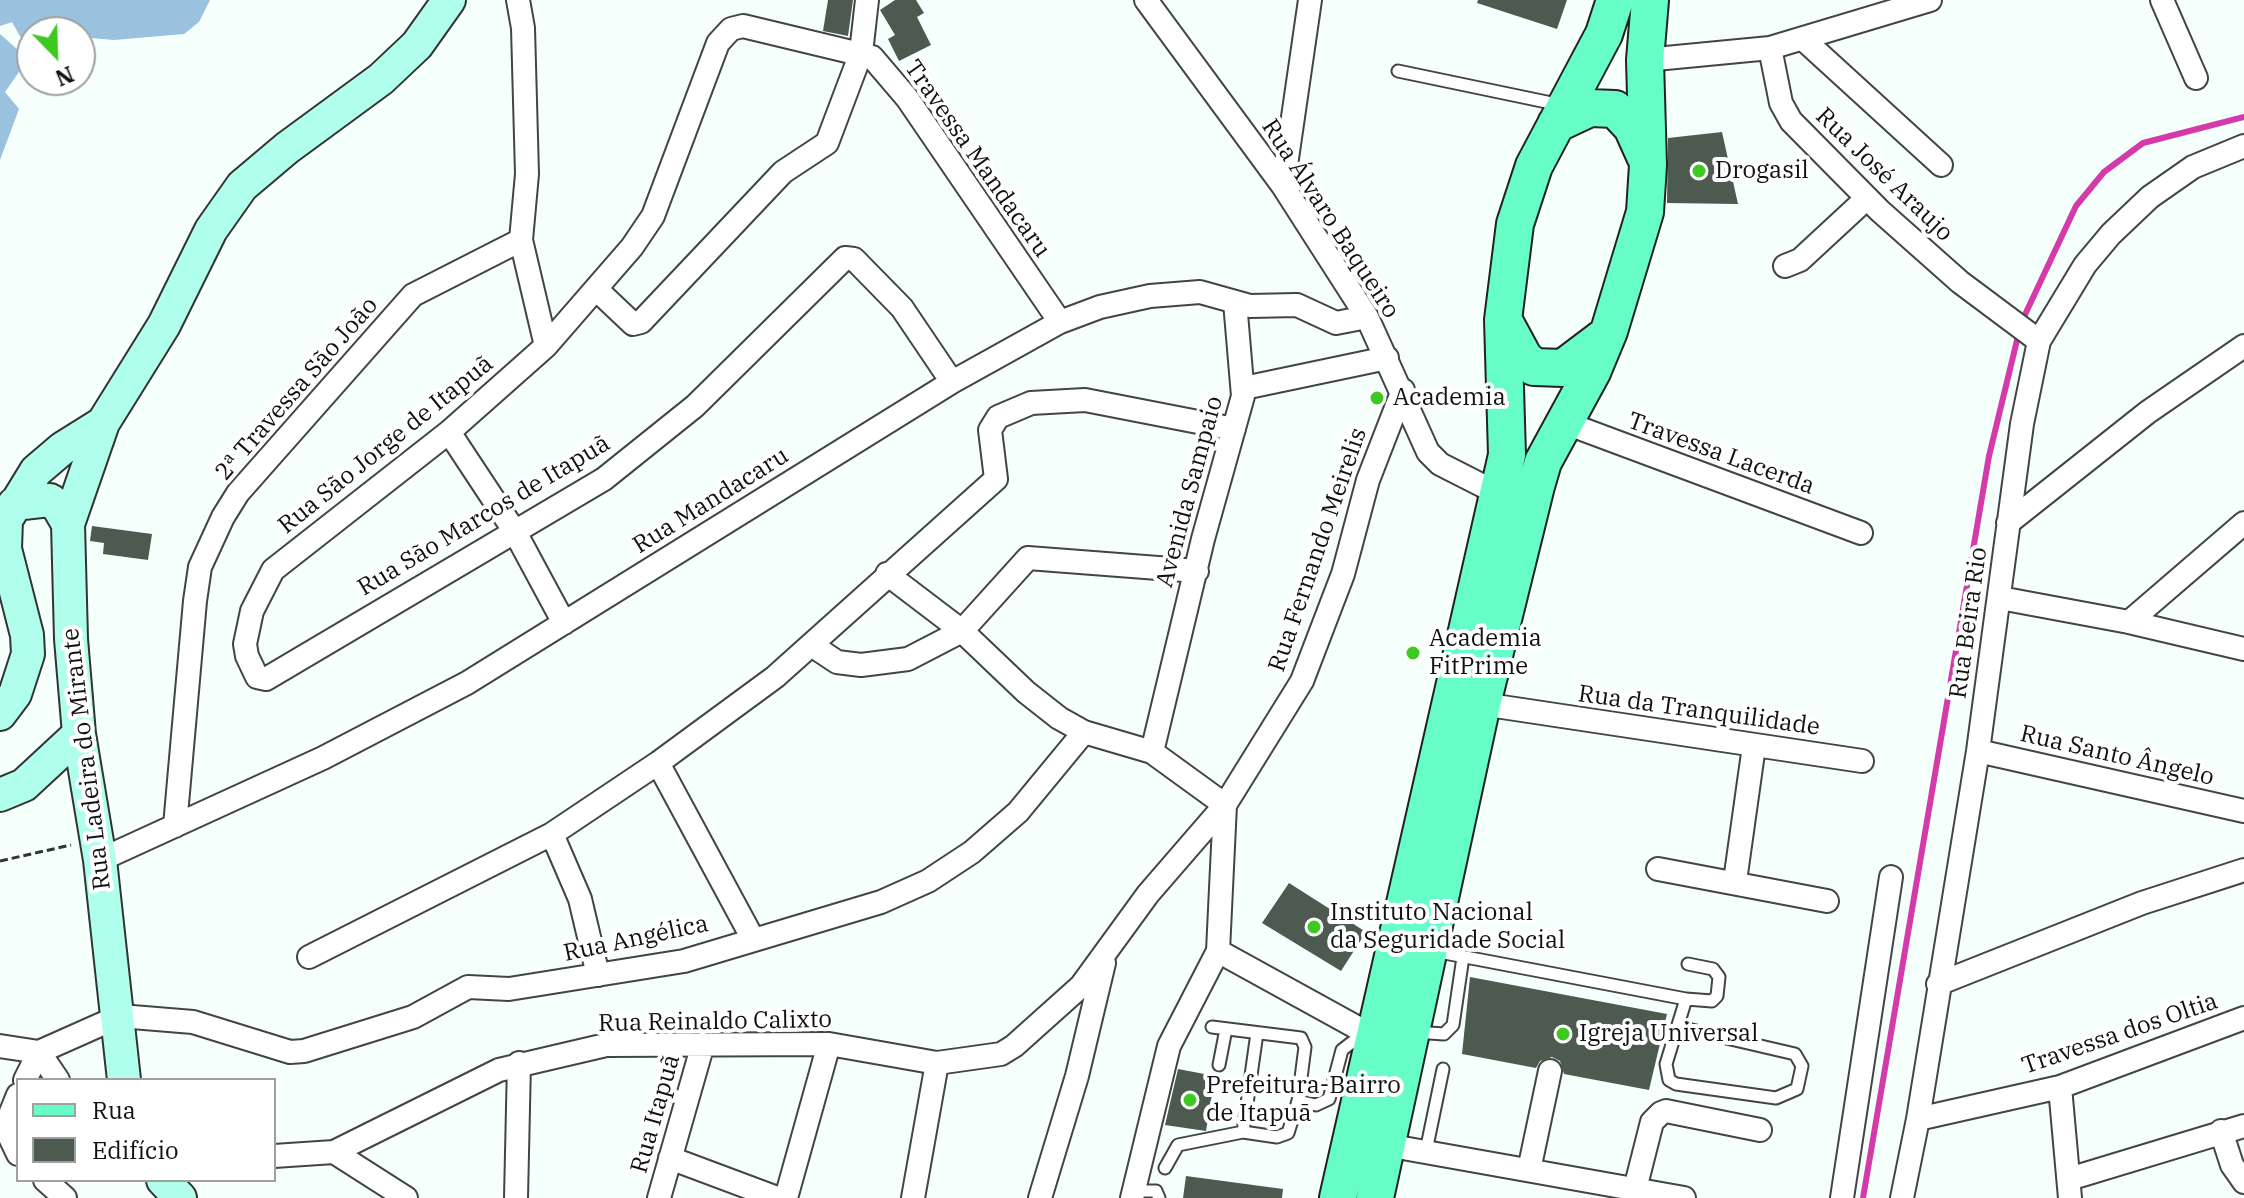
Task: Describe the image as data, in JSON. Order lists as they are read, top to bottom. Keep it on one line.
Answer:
{"streets":{"street":["Travessa Mandacaru","Rua José Araujo","Rua Álvaro Baqueiro","2ª Travessa São João","Rua São Jorge de Itapuã","Travessa Lacerda","Avenida Sampaio","Rua Mandacaru","Rua São Marcos de Itapuã","Rua Fernando Meirelis","Rua Beira Rio","Rua da Tranquilidade","Rua Santo Ângelo","Rua Ladeira do Mirante","Rua Angélica","Rua Reinaldo Calixto","Travessa dos Oltia","Rua Itapuã"]},"crossings":[["Travessa Mandacaru","Rua São Jorge de Itapuã"],["Travessa Mandacaru","Rua Mandacaru"],["Rua José Araujo","Rua Beira Rio"],["Rua Álvaro Baqueiro","Avenida Sampaio"],["Rua Álvaro Baqueiro","Rua Mandacaru"],["Rua Álvaro Baqueiro","Rua Fernando Meirelis"],["2ª Travessa São João","Rua Mandacaru"],["Rua São Jorge de Itapuã","Rua São Marcos de Itapuã"],["Rua Mandacaru","Rua São Marcos de Itapuã"],["Rua Mandacaru","Rua Ladeira do Mirante"],["Rua Fernando Meirelis","Rua Reinaldo Calixto"],["Rua Beira Rio","Rua Santo Ângelo"],["Rua Beira Rio","Travessa dos Oltia"],["Rua Ladeira do Mirante","Rua Angélica"],["Rua Reinaldo Calixto","Rua Itapuã"]],"places":["Drogasil","Academia","Academia FitPrime","Instituto Nacional da Seguridade Social","Igreja Universal","Prefeitura-Bairro de Itapuã"],"legend":["Rua","Edifício"],"north":"bottom right"}
